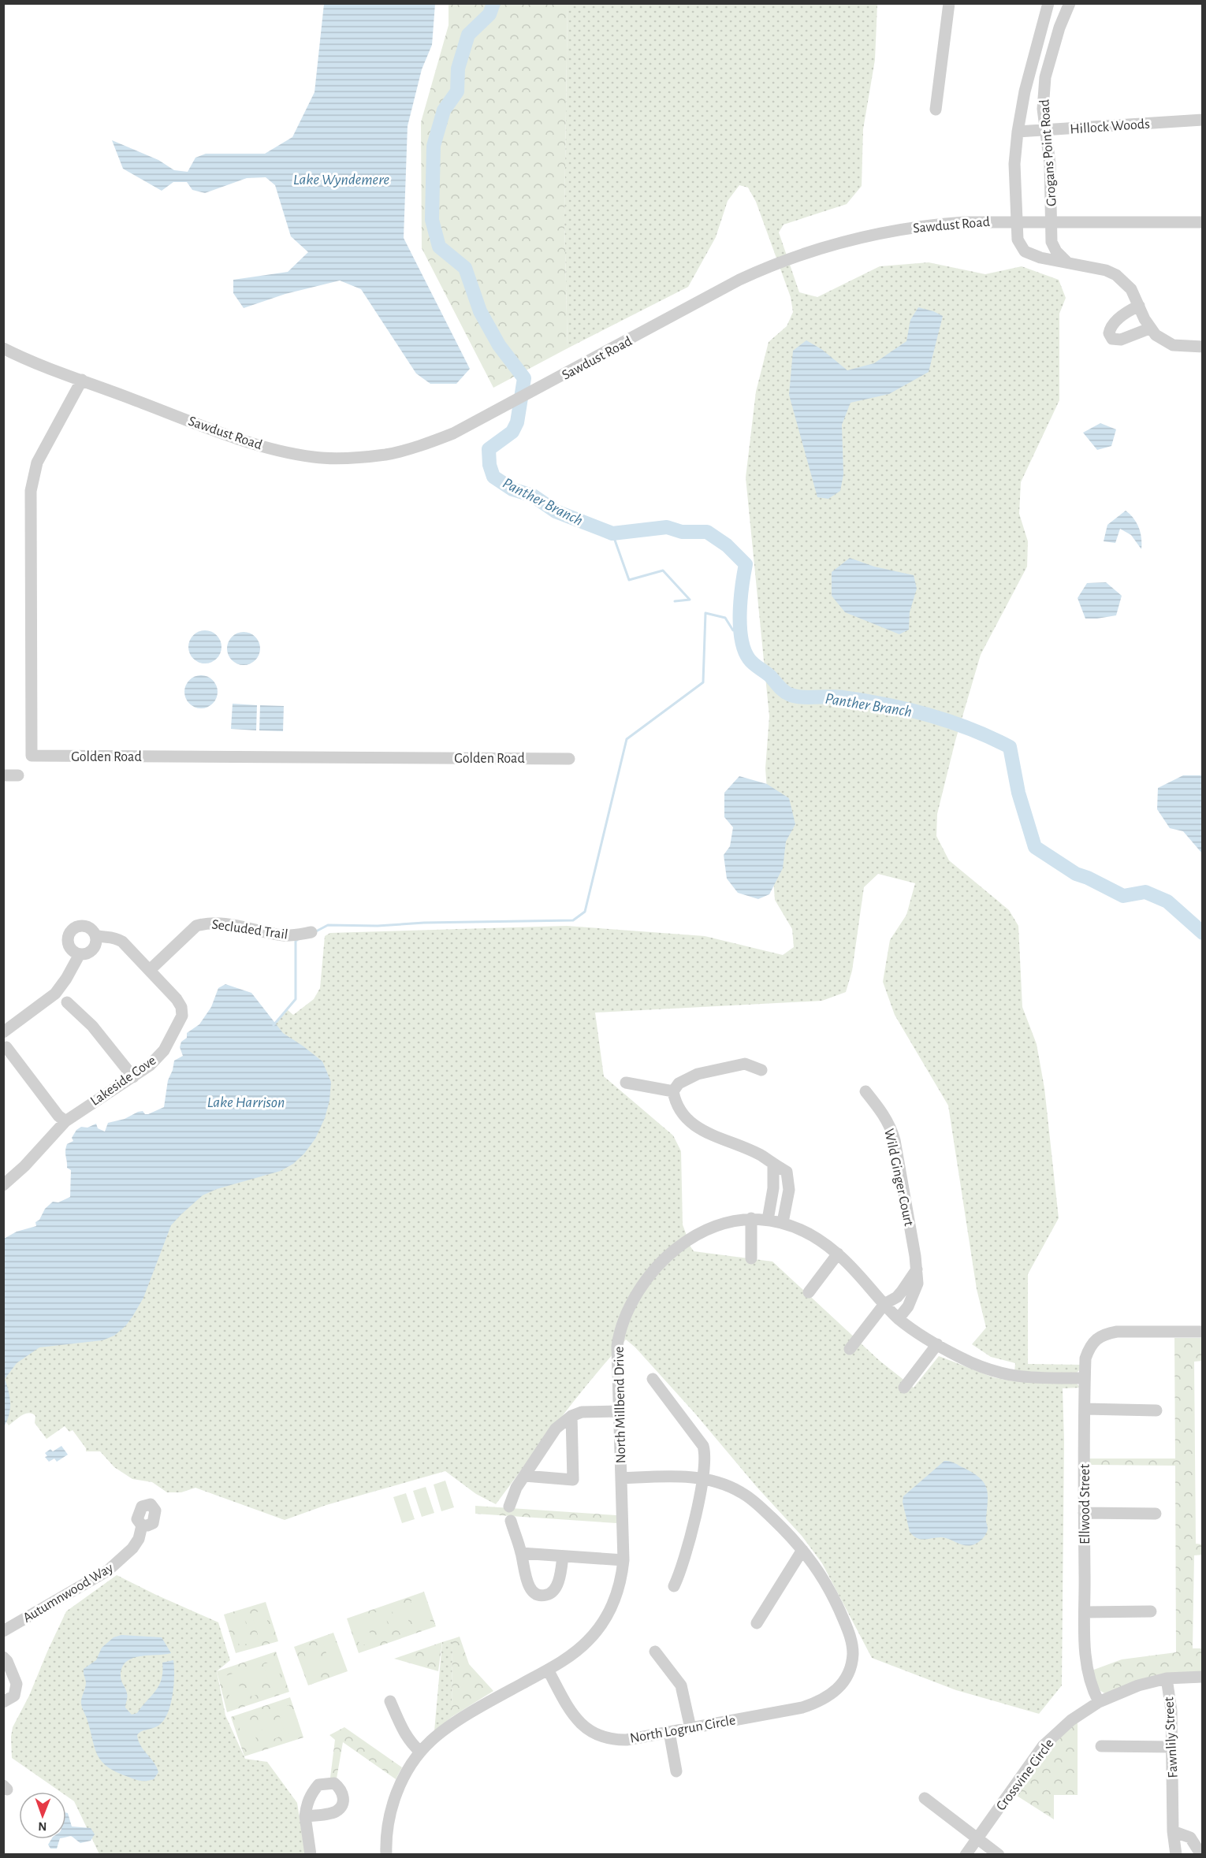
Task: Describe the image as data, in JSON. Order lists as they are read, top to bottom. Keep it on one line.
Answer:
{"streets":{"street":["Hillock Woods","Grogans Point Road","Sawdust Road","Golden Road","Secluded Trail","Lakeside Cove","Wild Ginger Court","North Millbend Drive","Ellwood Street","Autumnwood Way","North Logrun Circle","Fawnlily Street","Crossvine Circle"]},"crossings":[["Hillock Woods","Grogans Point Road"],["Grogans Point Road","Sawdust Road"],["Sawdust Road","Golden Road"],["Secluded Trail","Lakeside Cove"],["Wild Ginger Court","North Millbend Drive"],["North Millbend Drive","Ellwood Street"],["North Millbend Drive","North Logrun Circle"],["Ellwood Street","Crossvine Circle"],["Fawnlily Street","Crossvine Circle"]],"water":["Lake Wyndemere","Panther Branch","Lake Harrison"],"north":"bottom"}
